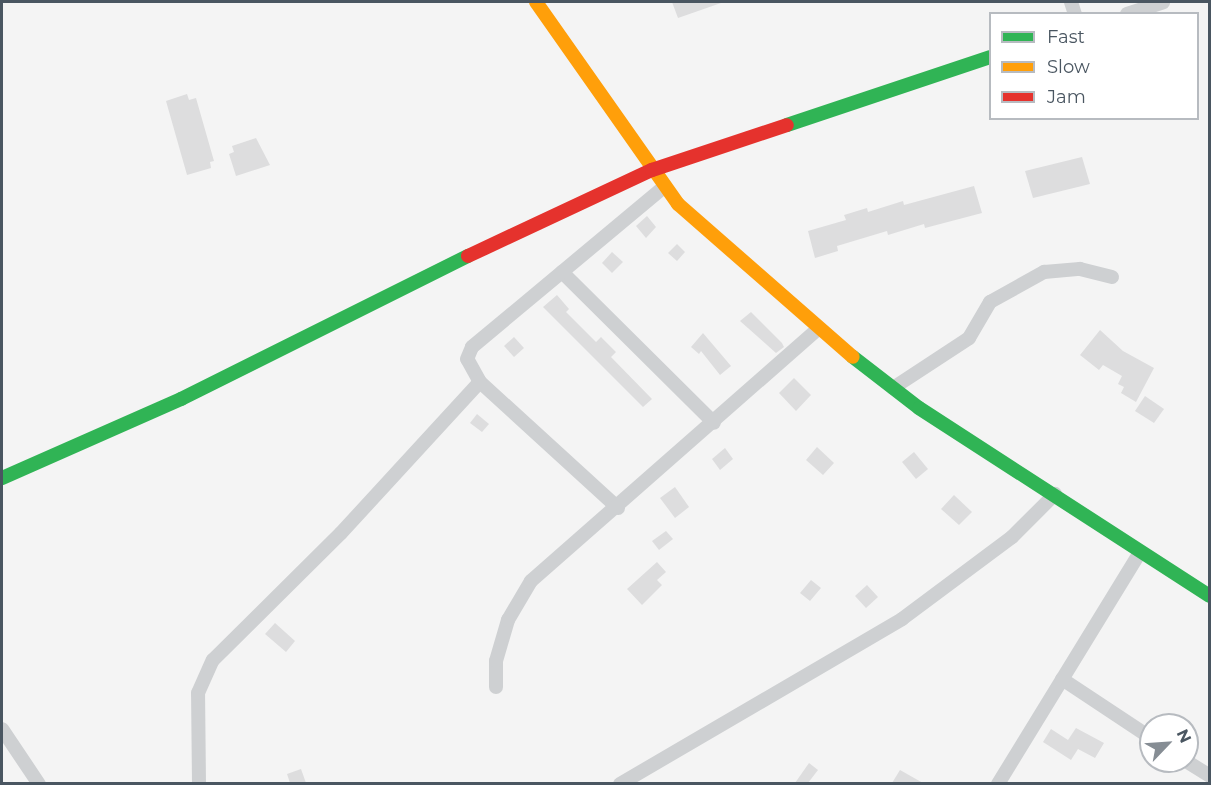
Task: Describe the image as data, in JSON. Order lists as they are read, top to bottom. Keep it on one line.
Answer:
{"legend":["Fast","Slow","Jam"],"north":"top right"}
